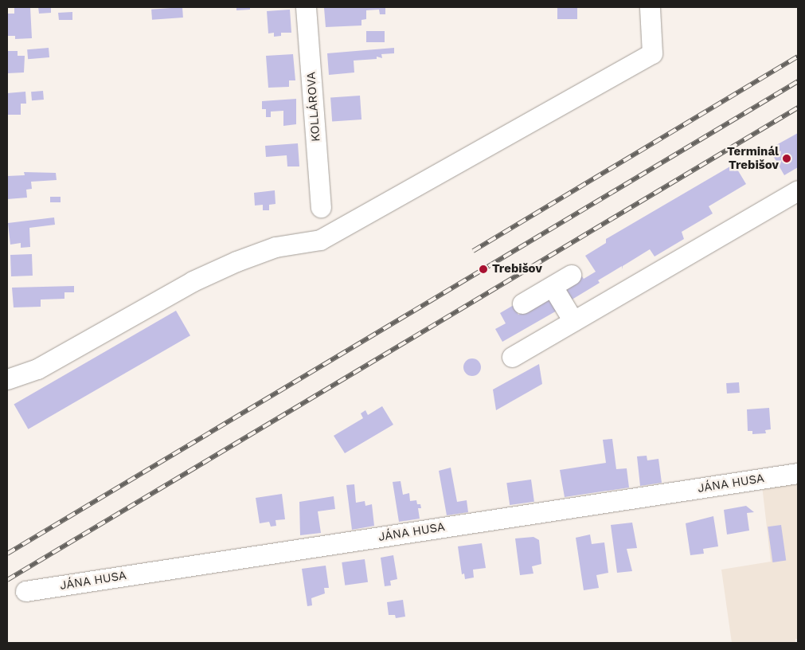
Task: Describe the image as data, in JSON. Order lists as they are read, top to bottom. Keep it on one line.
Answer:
{"streets":{"street":["KOLLÁROVA","JÁNA HUSA"]},"places":["Terminál Trebišov","Trebišov"]}
